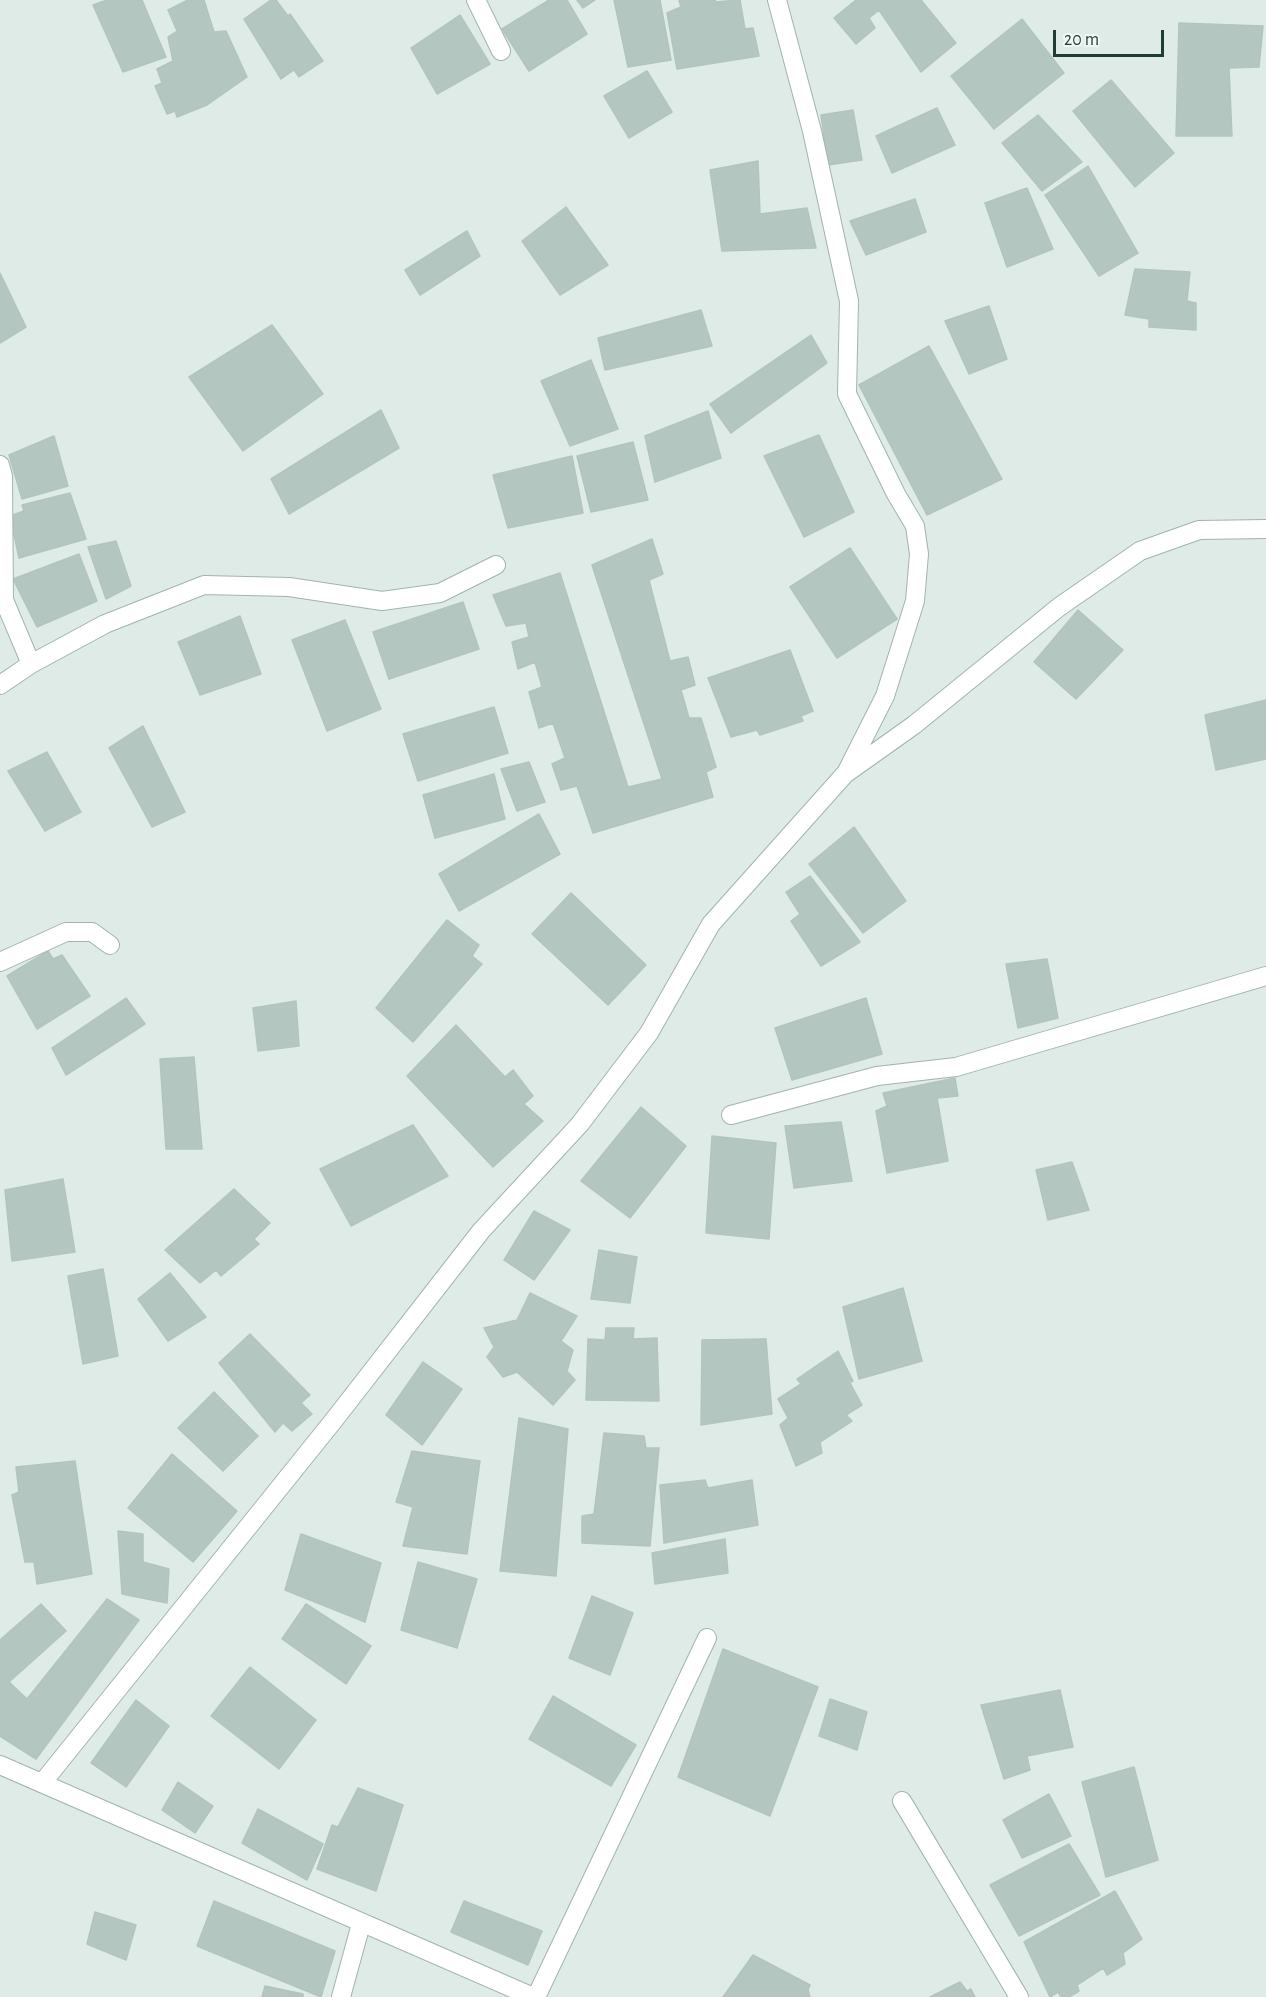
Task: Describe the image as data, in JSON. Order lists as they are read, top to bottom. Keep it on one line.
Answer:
{"scale_bar":"20 m"}
